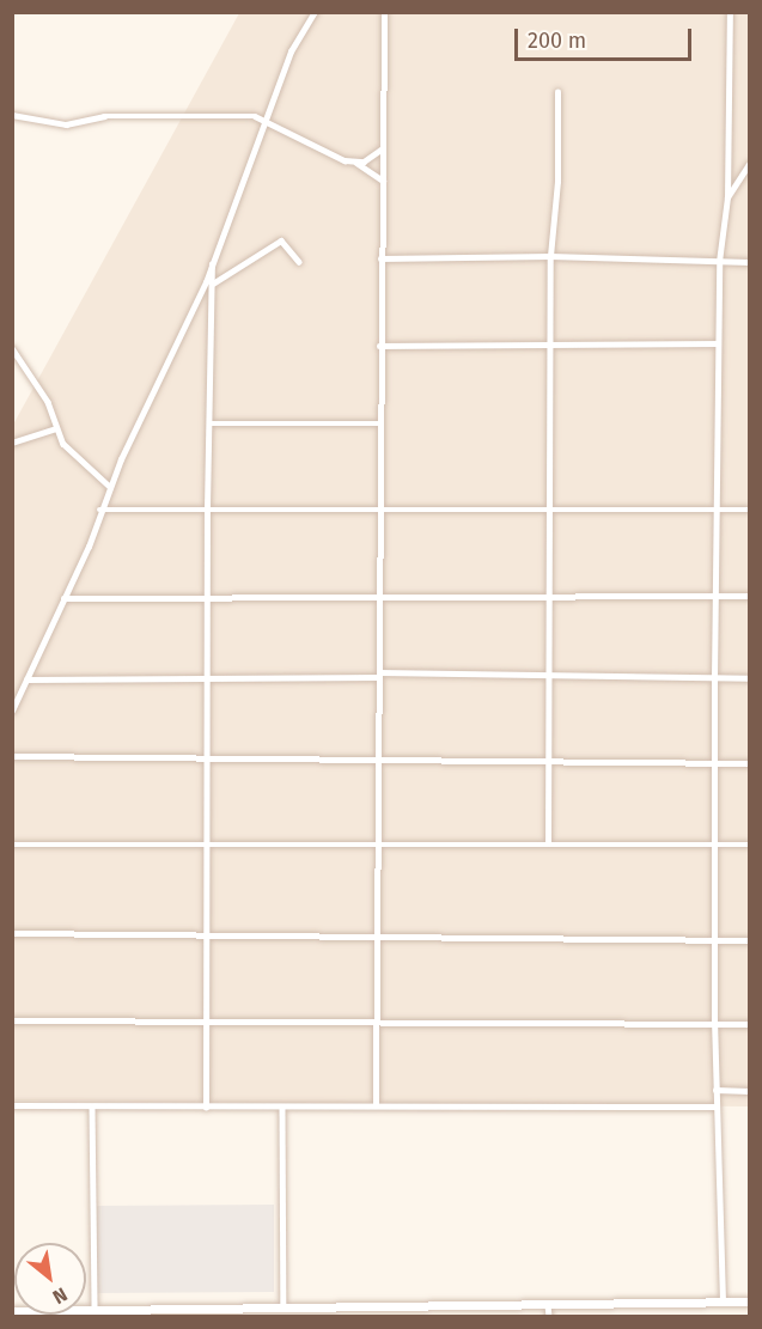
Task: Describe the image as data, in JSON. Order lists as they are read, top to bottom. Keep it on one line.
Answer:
{"scale_bar":"200 m","north":"bottom right"}
